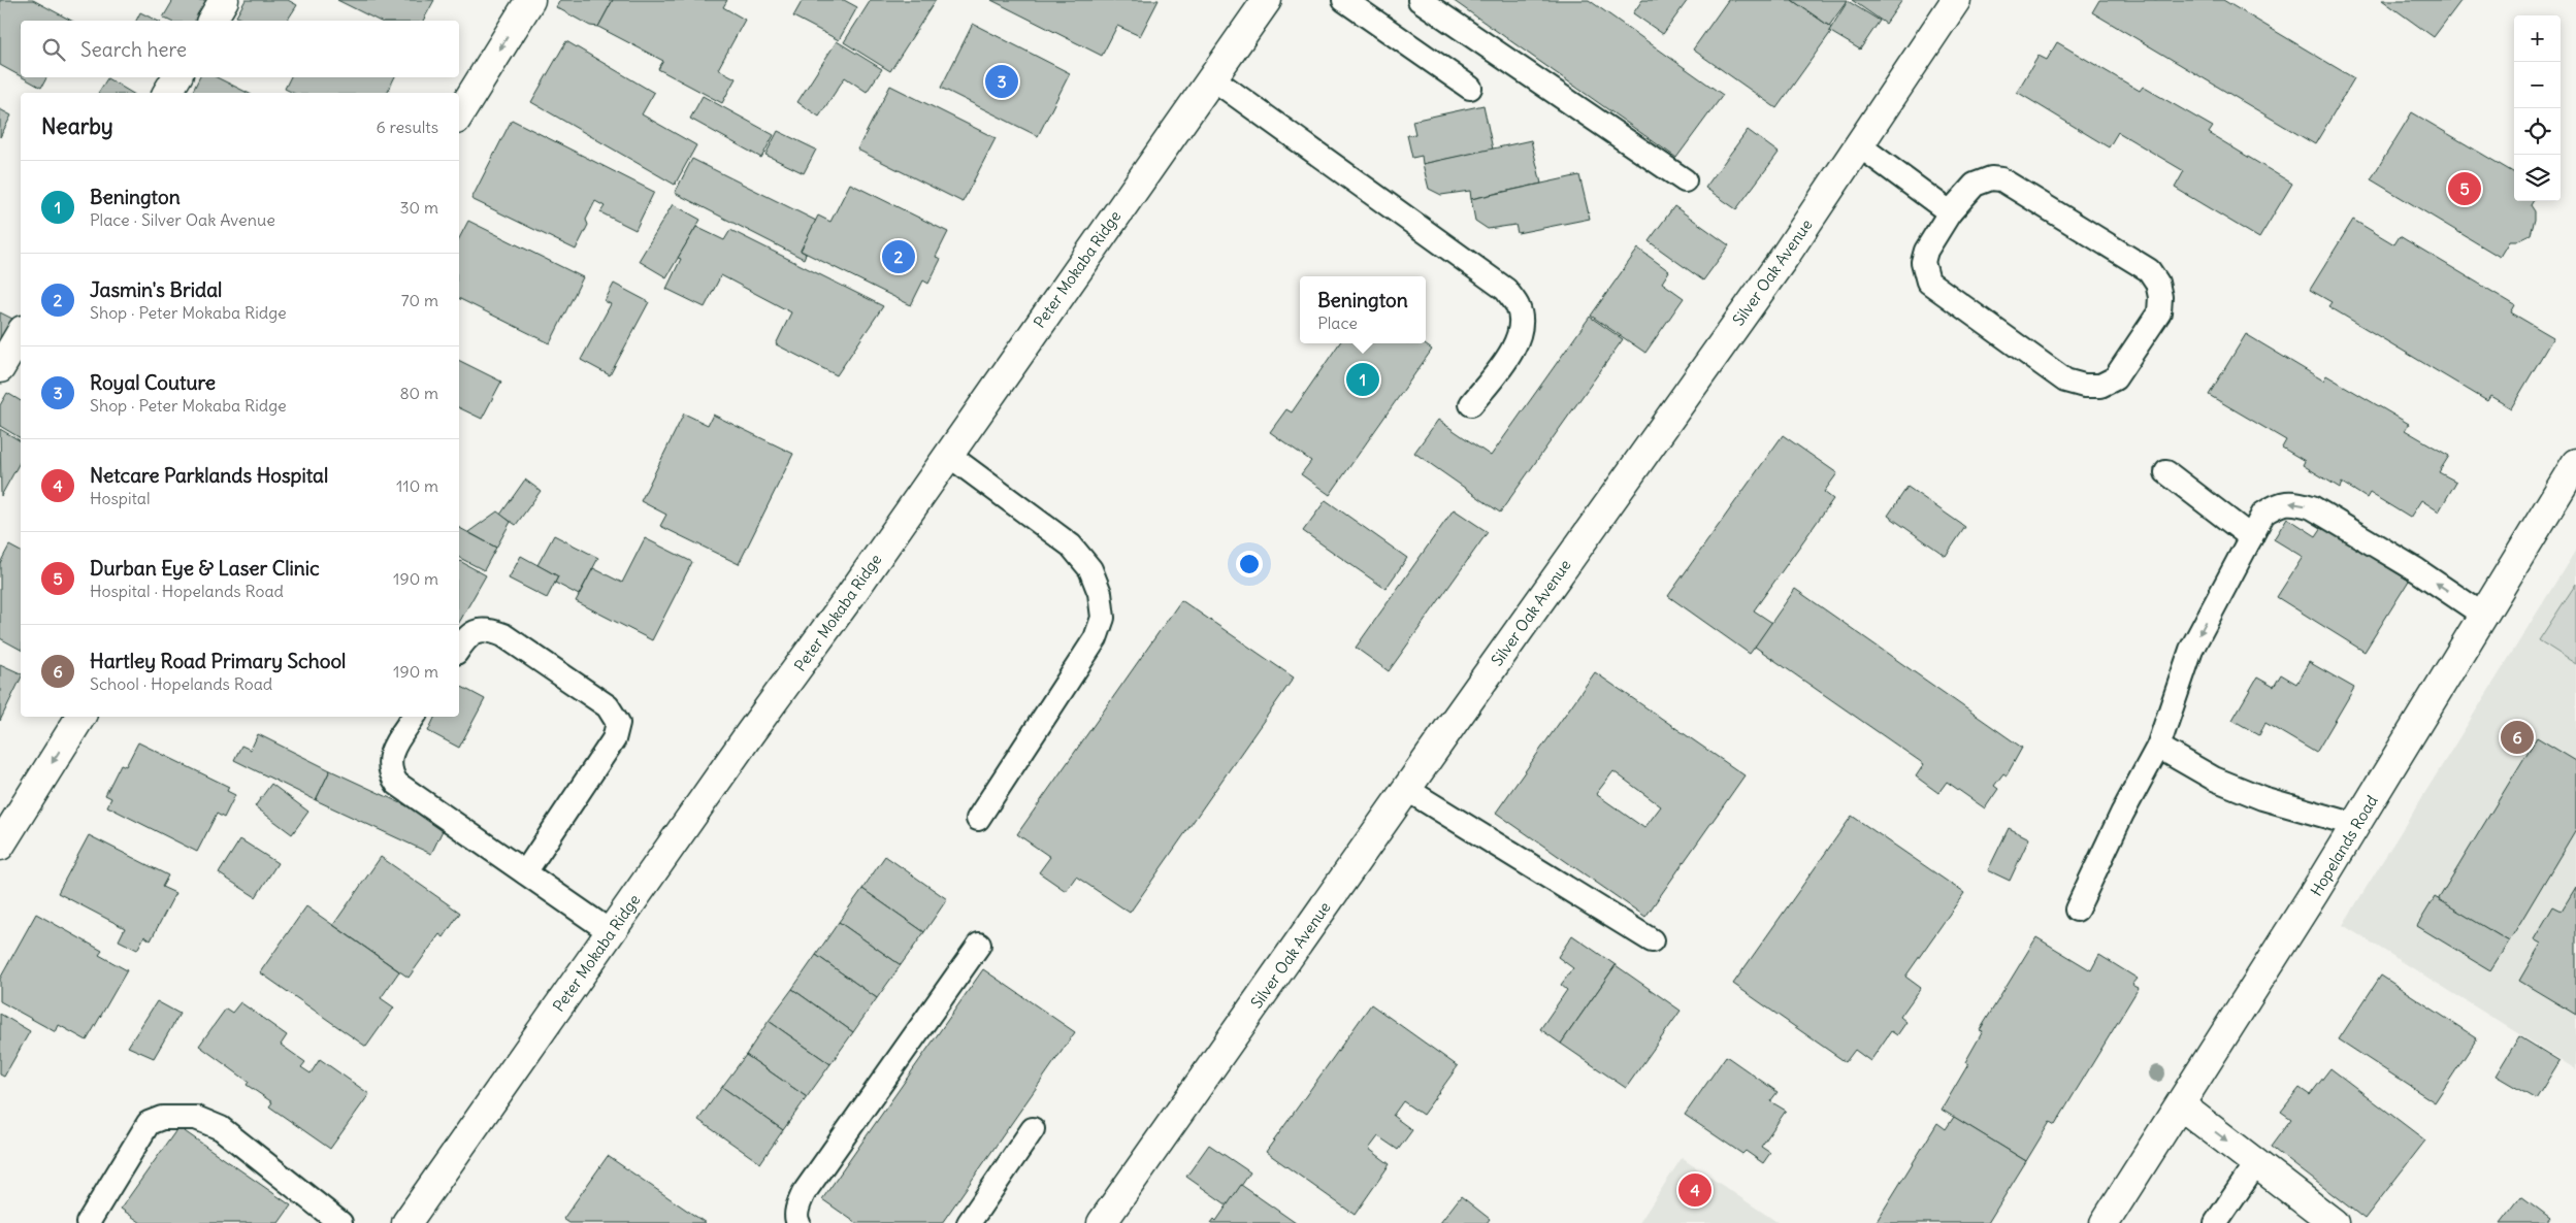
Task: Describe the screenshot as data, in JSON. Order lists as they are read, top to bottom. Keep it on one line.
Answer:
{"streets":{"street":["Peter Mokaba Ridge","Silver Oak Avenue","Hopelands Road"]},"page":{"map_buttons":["+","−"],"search":"Search here","pins":["3","5","2","1","6","4"],"heading":["Nearby","6 results"],"list":[{"mark":"1","name":"Benington","note":"Place · Silver Oak Avenue","value":"30 m"},{"mark":"2","name":"Jasmin's Bridal","note":"Shop · Peter Mokaba Ridge","value":"70 m"},{"mark":"3","name":"Royal Couture","note":"Shop · Peter Mokaba Ridge","value":"80 m"},{"mark":"4","name":"Netcare Parklands Hospital","note":"Hospital","value":"110 m"},{"mark":"5","name":"Durban Eye & Laser Clinic","note":"Hospital · Hopelands Road","value":"190 m"},{"mark":"6","name":"Hartley Road Primary School","note":"School · Hopelands Road","value":"190 m"}],"popup":["Benington","Place"]}}
